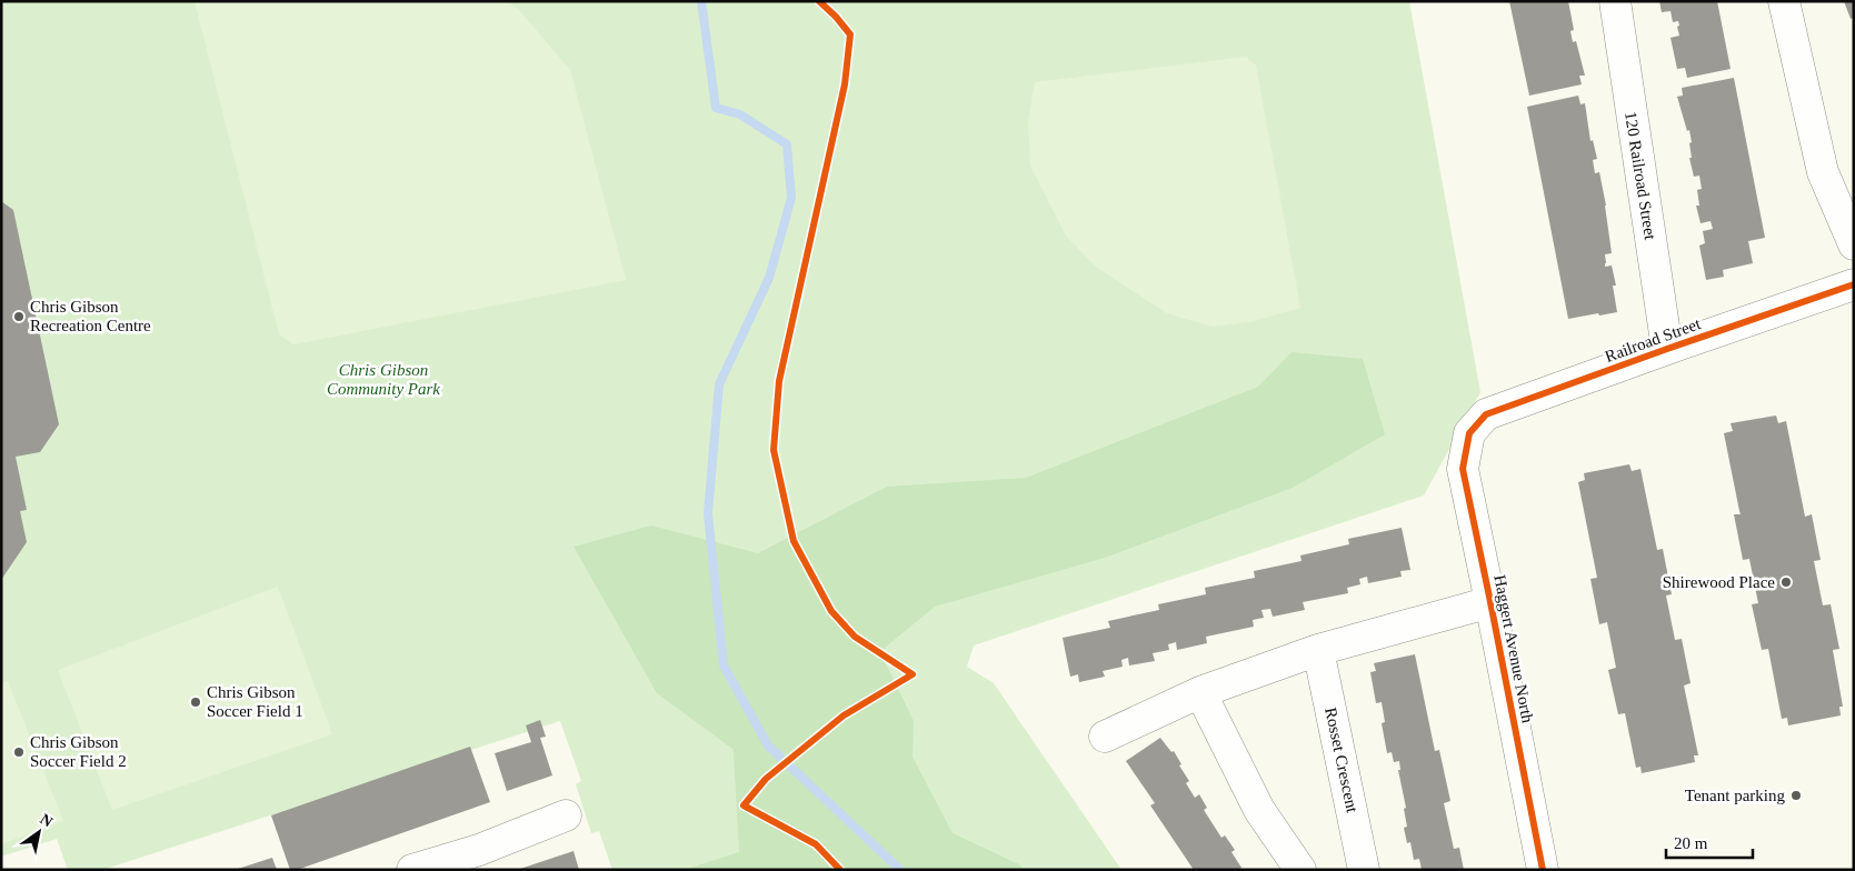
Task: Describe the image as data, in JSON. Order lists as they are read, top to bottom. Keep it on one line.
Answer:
{"streets":{"street":["120 Railroad Street","Railroad Street","Haggert Avenue North","Rosset Crescent"]},"crossings":[["120 Railroad Street","Railroad Street"],["Railroad Street","Haggert Avenue North"]],"parks":["Chris Gibson Community Park"],"places":["Chris Gibson Recreation Centre","Shirewood Place","Chris Gibson Soccer Field 1","Chris Gibson Soccer Field 2","Tenant parking"],"scale_bar":"20 m","north":"top right"}
